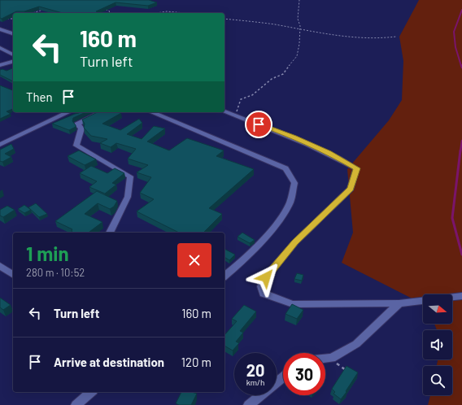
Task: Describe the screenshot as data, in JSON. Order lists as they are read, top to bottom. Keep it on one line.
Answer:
{"north":"right","page":{"turn":["160 m","Turn left"],"then":"Then","heading":["1 min","280 m · 10:52"],"list":[{"name":"Turn left","value":"160 m"},{"name":"Arrive at destination","value":"120 m"}],"speed":"20 km/h","limit":"30"}}
